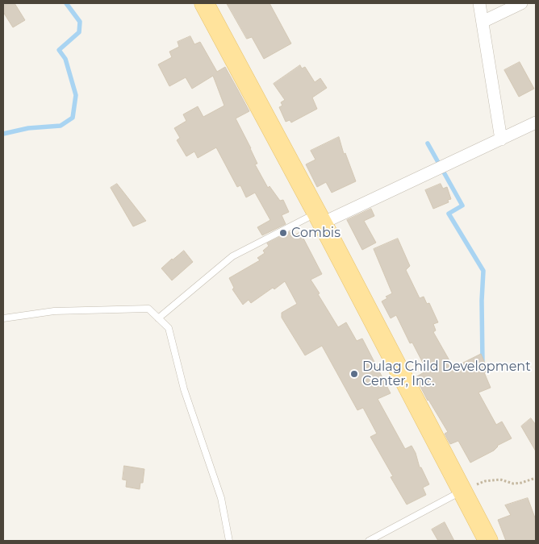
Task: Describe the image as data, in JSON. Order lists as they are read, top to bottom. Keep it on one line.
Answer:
{"places":["Combis","Dulag Child Development Center, Inc."]}
